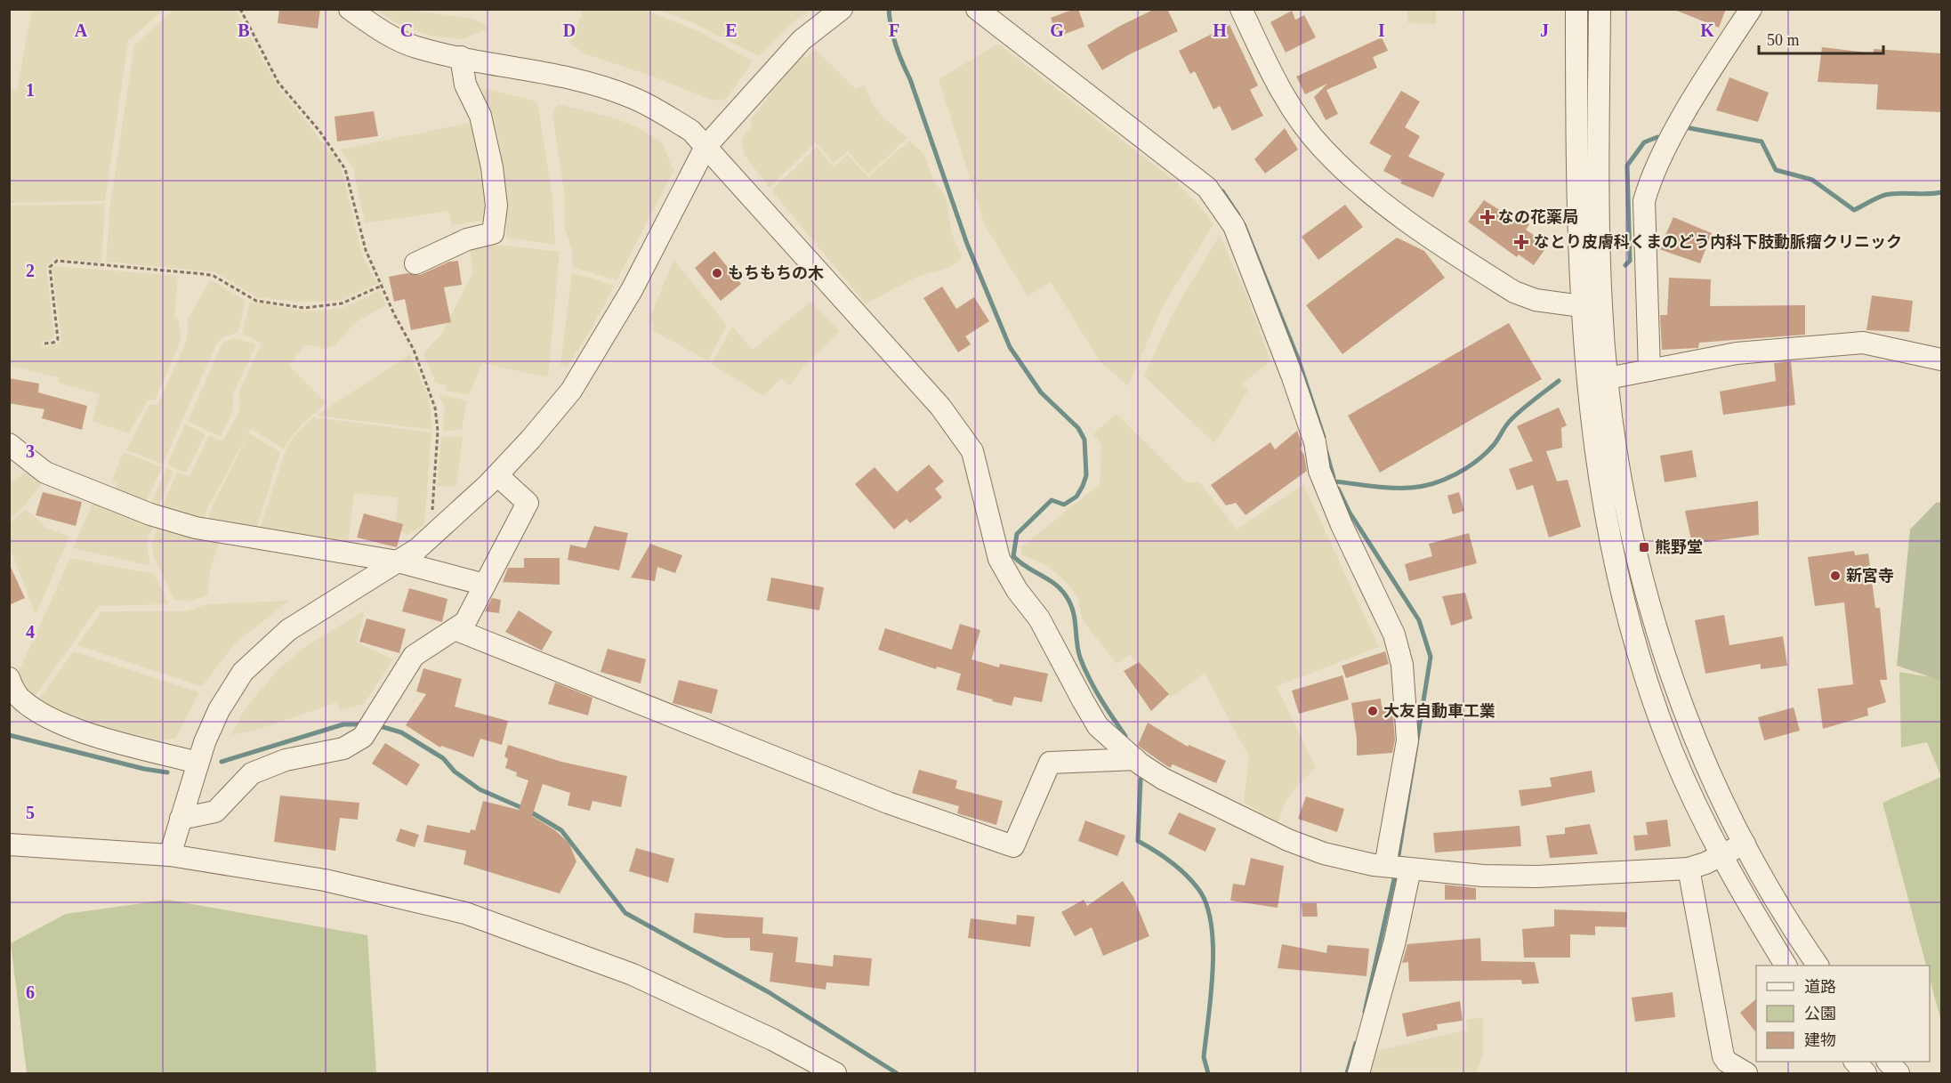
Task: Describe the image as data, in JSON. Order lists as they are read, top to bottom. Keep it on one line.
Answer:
{"places":{"health":["なの花薬局","なとり皮膚科くまのどう内科下肢動脈瘤クリニック"],"other":["もちもちの木","新宮寺","大友自動車工業"],"transit":["熊野堂"]},"legend":["道路","公園","建物"],"scale_bar":"50 m","grid":{"columns":["A","B","C","D","E","F","G","H","I","J","K"],"rows":["1","2","3","4","5","6"]}}
